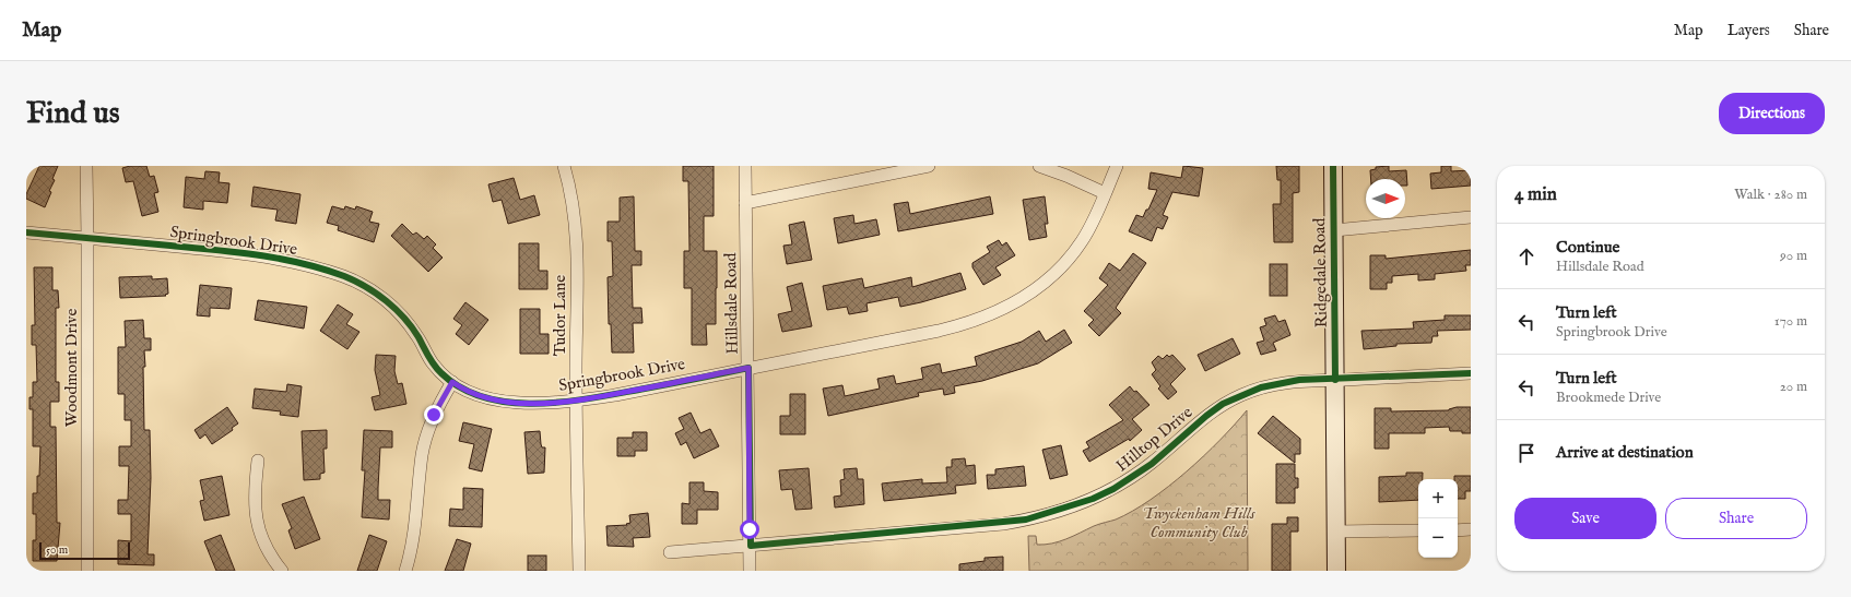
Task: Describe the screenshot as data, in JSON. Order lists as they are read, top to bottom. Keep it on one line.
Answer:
{"streets":{"street":["Springbrook Drive","Ridgedale Road","Hillsdale Road","Tudor Lane","Woodmont Drive","Hilltop Drive"]},"crossings":[["Springbrook Drive","Hillsdale Road"],["Springbrook Drive","Tudor Lane"],["Springbrook Drive","Woodmont Drive"],["Ridgedale Road","Hilltop Drive"],["Hillsdale Road","Hilltop Drive"]],"parks":["Twyckenham Hills Community Club"],"scale_bar":"50 m","north":"right","page":{"header":"Map","nav":["Map","Layers","Share"],"buttons":["Directions",["Save","Share"]],"title":"Find us","heading":["4 min","Walk · 280 m"],"list":[["Continue","Hillsdale Road","90 m"],["Turn left","Springbrook Drive","170 m"],["Turn left","Brookmede Drive","20 m"],"Arrive at destination"],"map_buttons":["+","−"],"scale":"50 m"}}
